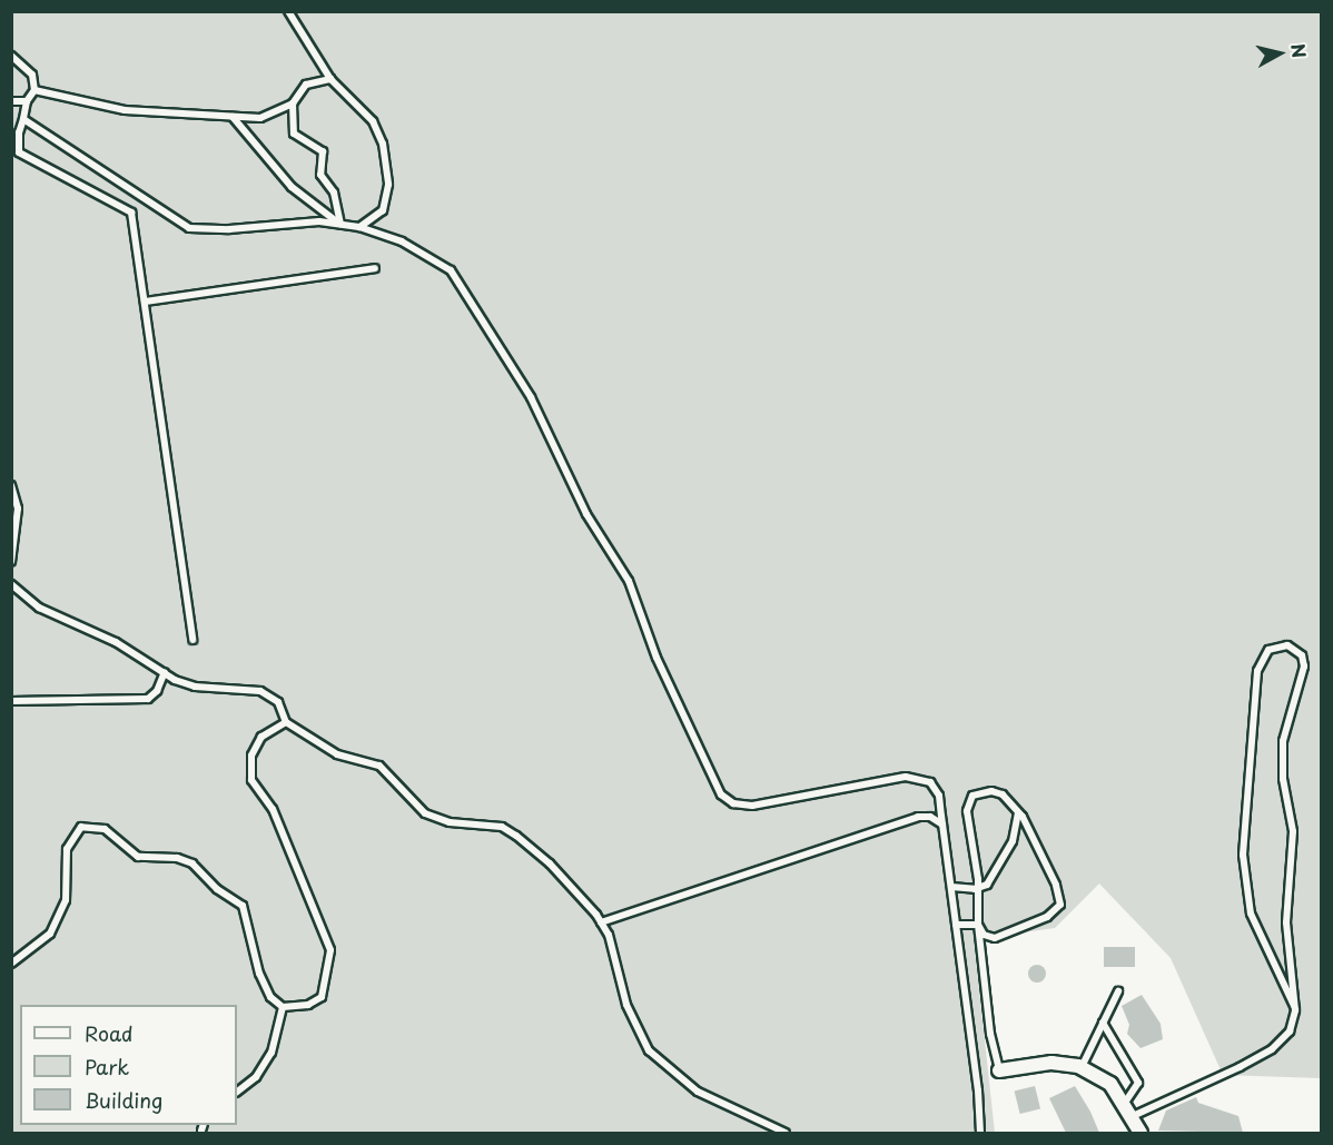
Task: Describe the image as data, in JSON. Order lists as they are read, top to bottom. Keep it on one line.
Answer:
{"legend":["Road","Park","Building"],"north":"right"}
